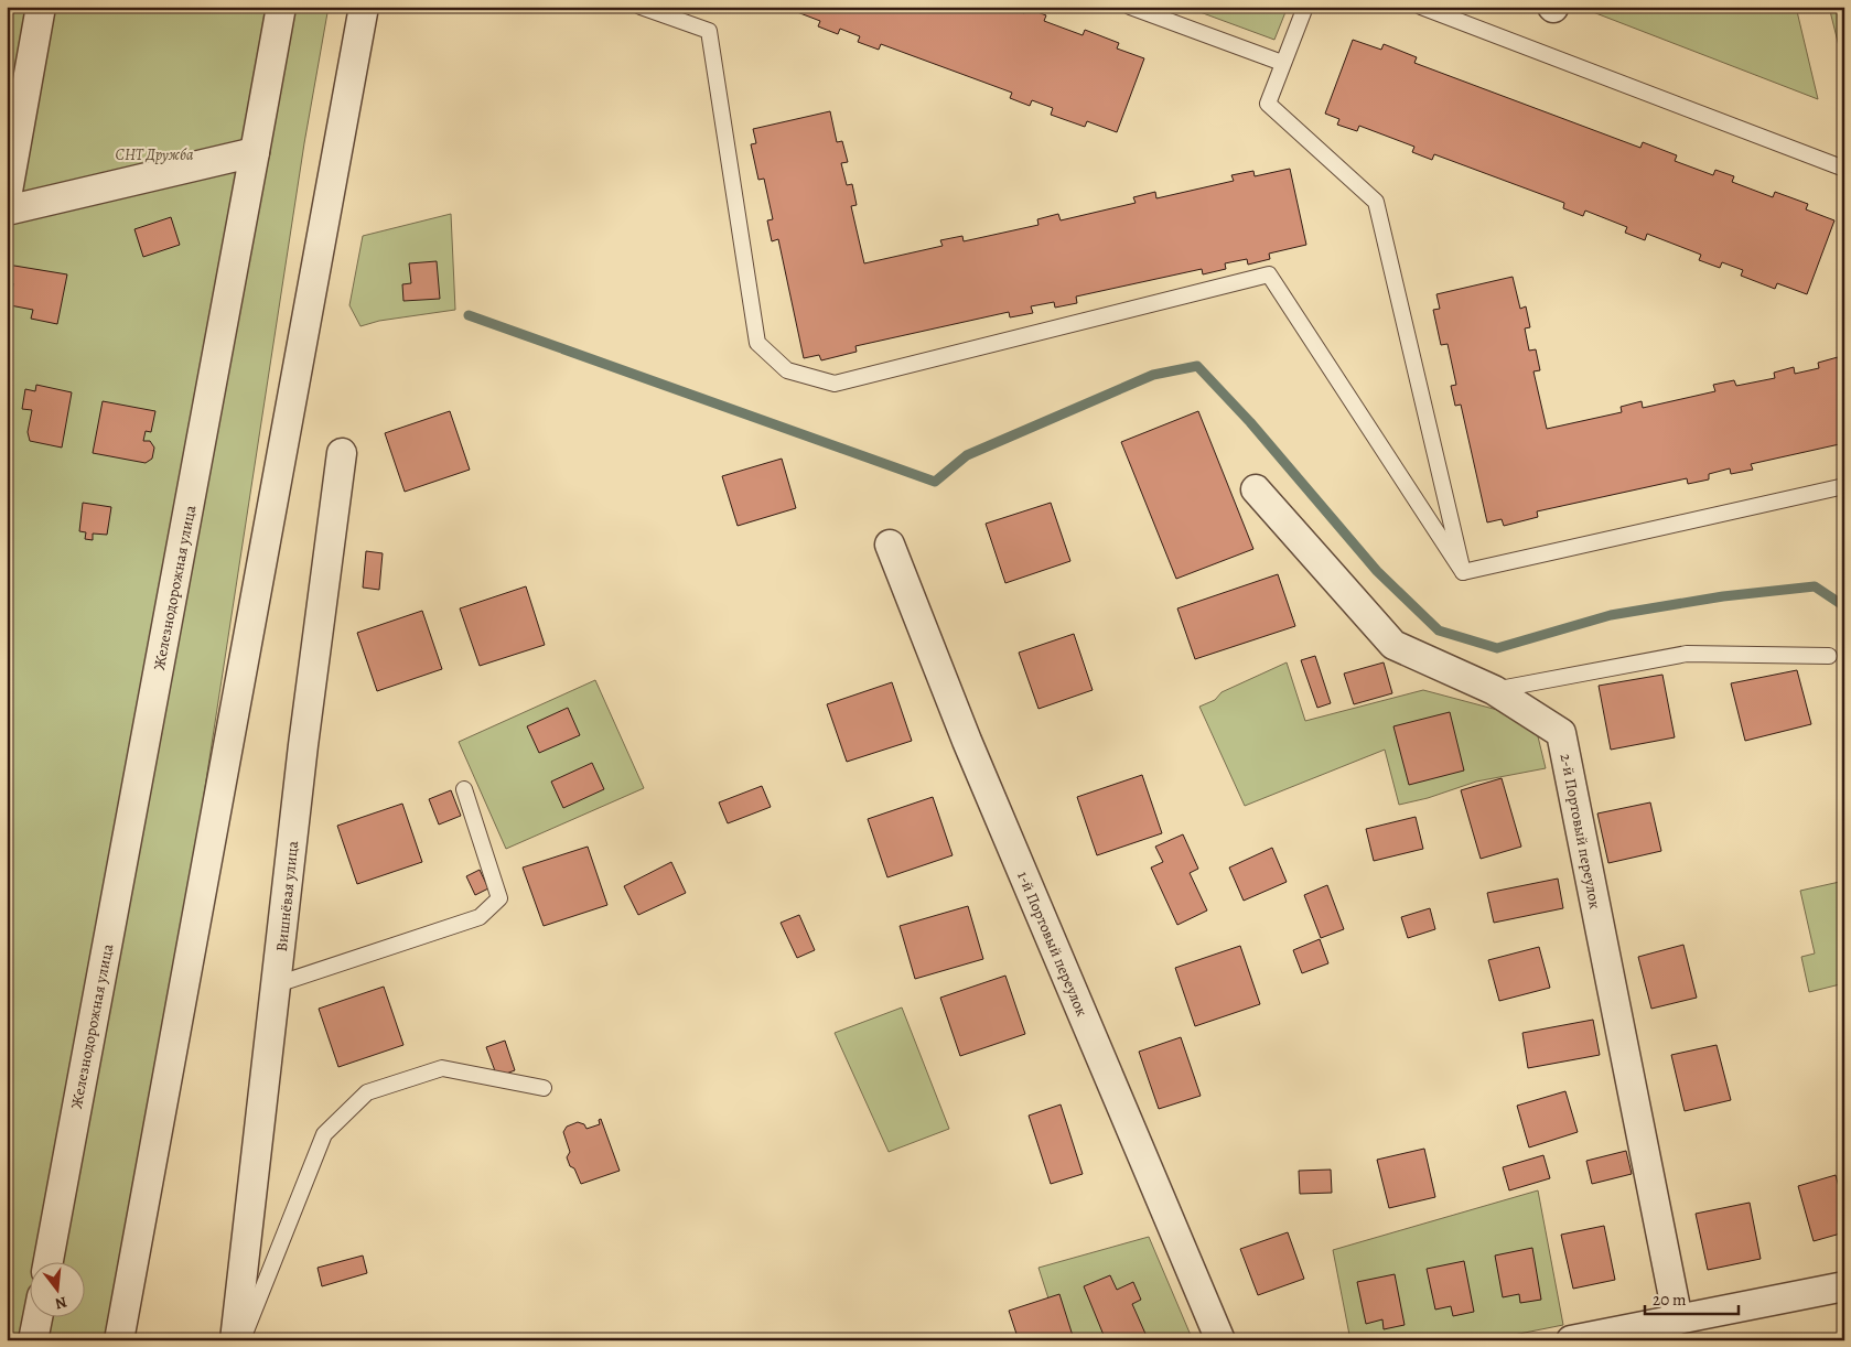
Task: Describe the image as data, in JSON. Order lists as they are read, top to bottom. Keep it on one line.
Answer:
{"streets":{"street":["Железнодорожная улица","2-й Портовый переулок","Вишнёвая улица","1-й Портовый переулок"]},"parks":["СНТ Дружба"],"scale_bar":"20 m","north":"bottom"}
